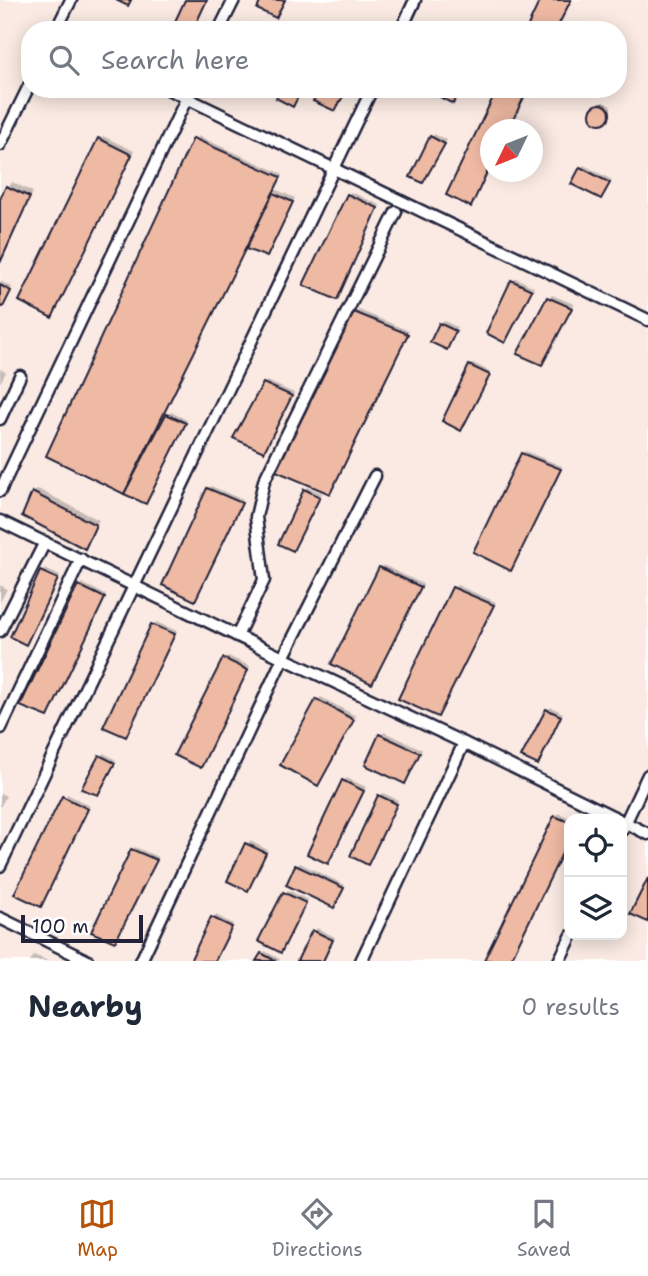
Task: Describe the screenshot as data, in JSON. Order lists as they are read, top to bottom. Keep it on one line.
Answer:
{"scale_bar":"100 m","north":"bottom left","page":{"search":"Search here","scale":"100 m","heading":["Nearby","0 results"],"nav":["Map","Directions","Saved"]}}
